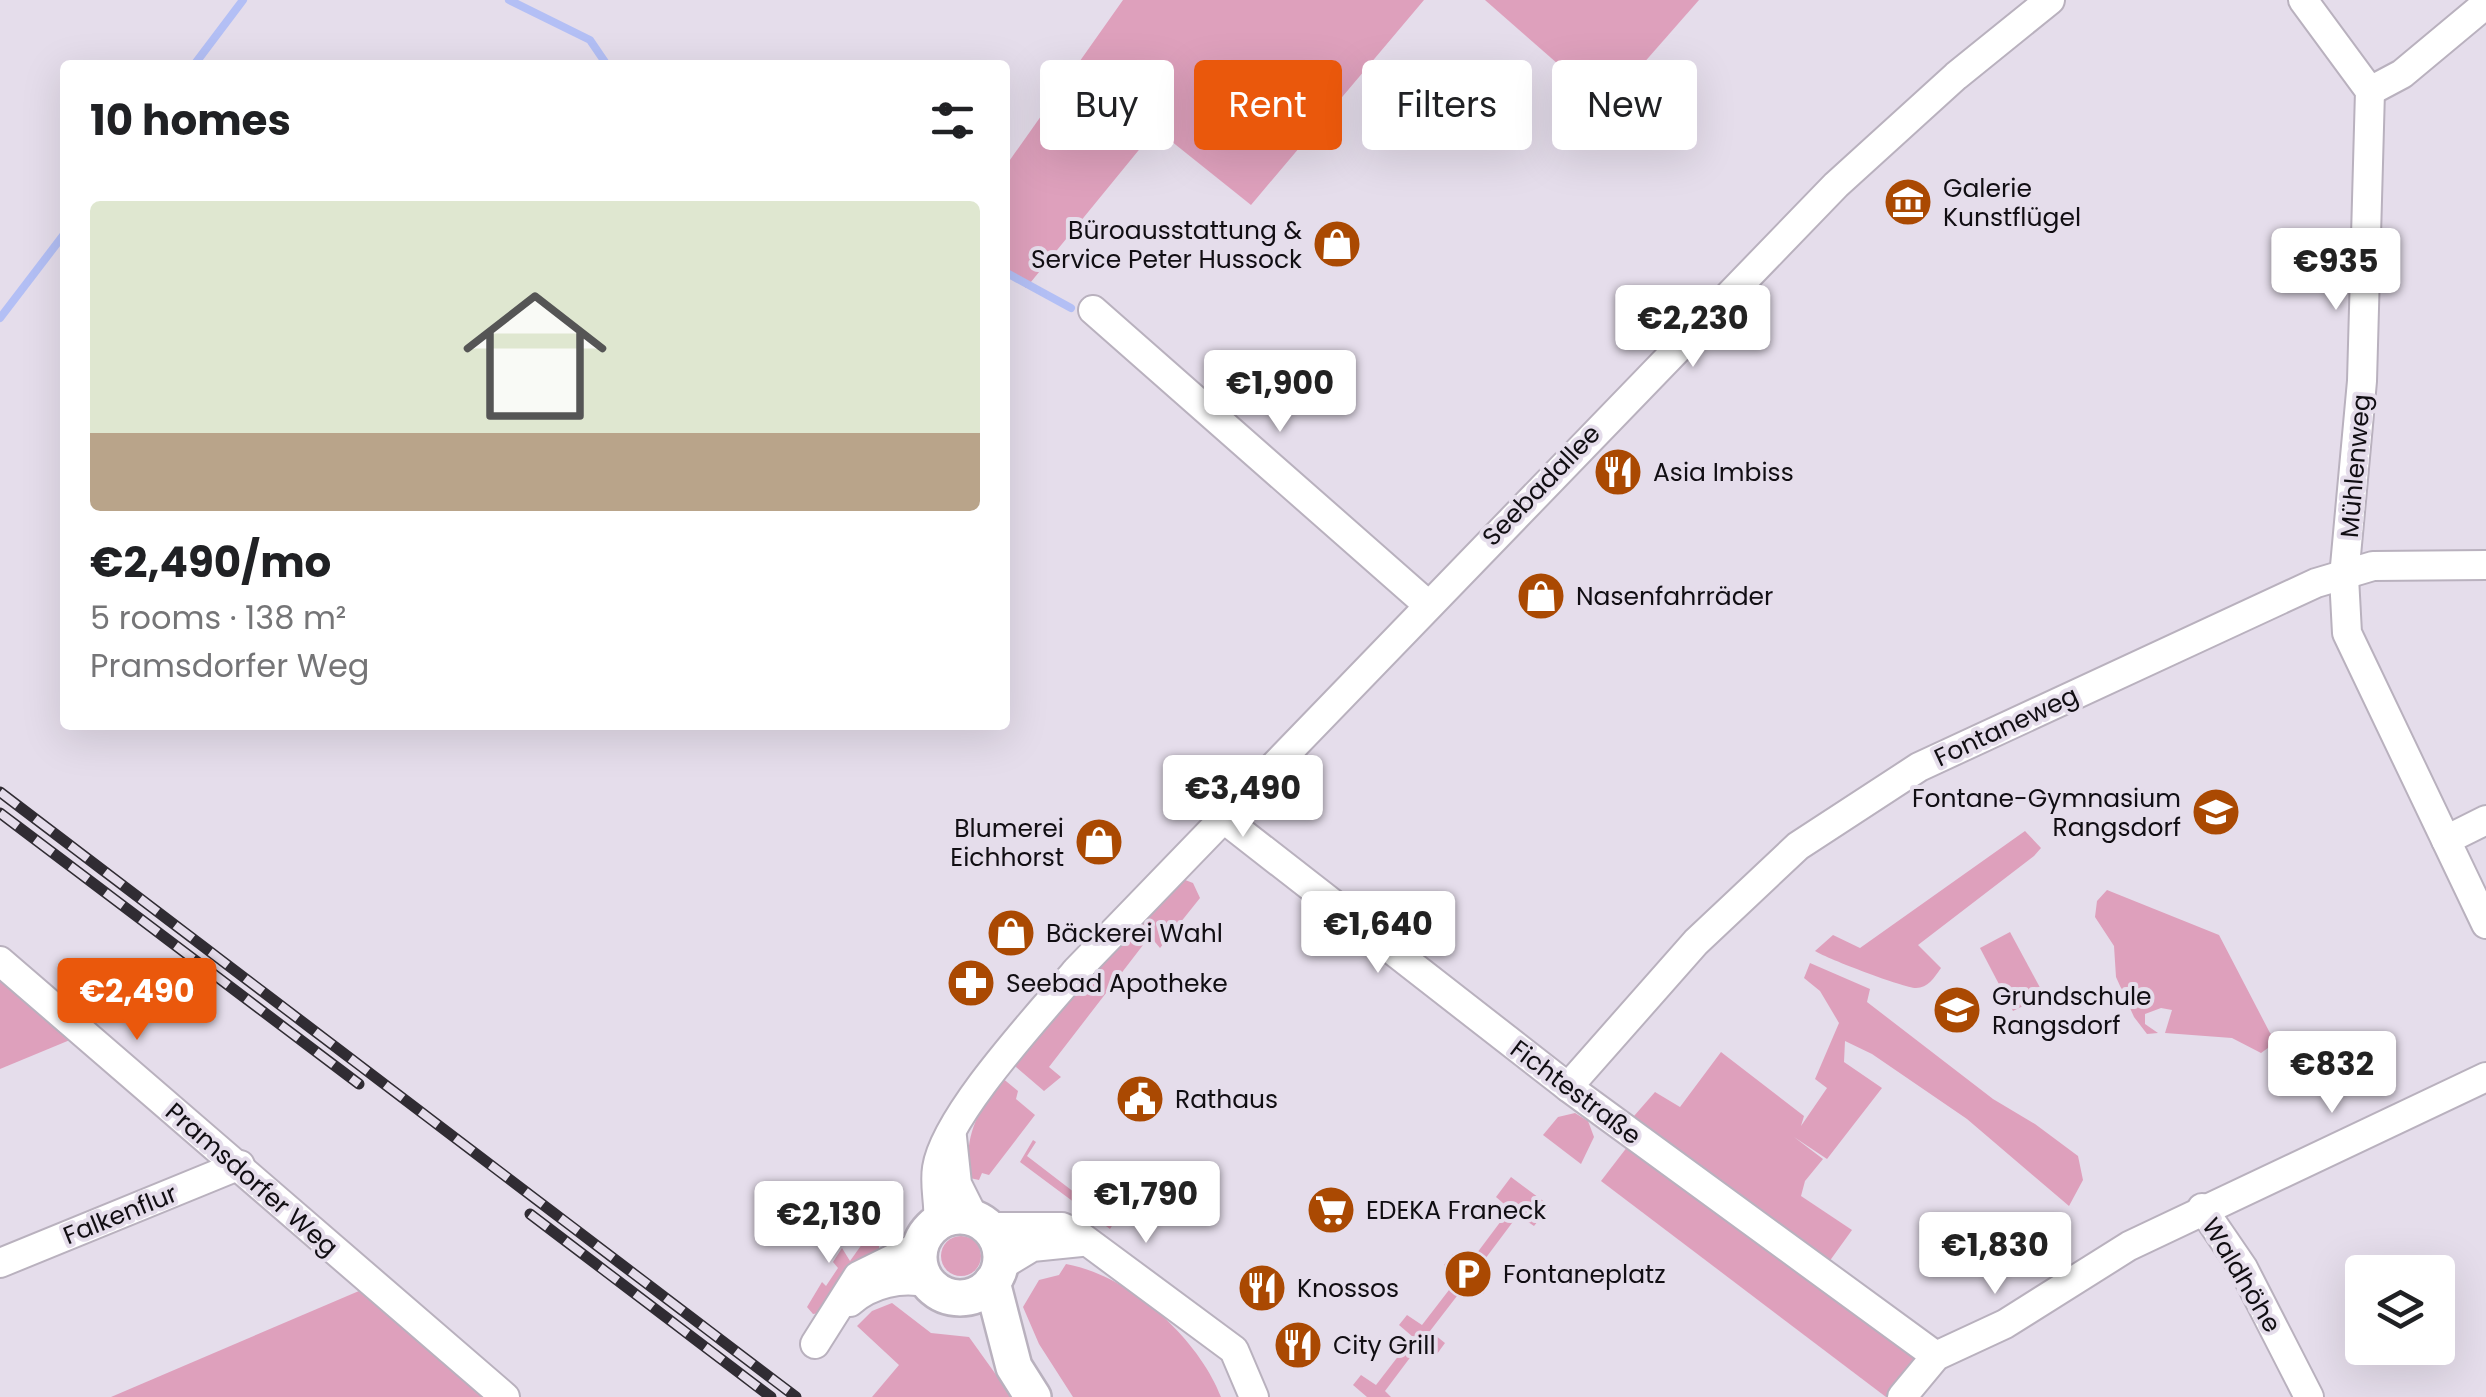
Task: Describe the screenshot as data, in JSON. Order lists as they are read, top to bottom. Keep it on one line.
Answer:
{"streets":{"street":["Mühlenweg","Seebadallee","Fontaneweg","Fichtestraße","Pramsdorfer Weg","Falkenflur","Waldhöhe"]},"crossings":[["Mühlenweg","Fontaneweg"],["Seebadallee","Fichtestraße"],["Fontaneweg","Fichtestraße"],["Pramsdorfer Weg","Falkenflur"]],"places":{"museum":["Galerie Kunstflügel"],"shop":["Büroausstattung & Service Peter Hussock","Nasenfahrräder","Blumerei Eichhorst","Bäckerei Wahl"],"restaurant":["Asia Imbiss","Knossos","City Grill"],"school or university":["Fontane-Gymnasium Rangsdorf","Grundschule Rangsdorf"],"pharmacy":["Seebad Apotheke"],"public building":["Rathaus"],"supermarket":["EDEKA Franeck"],"parking":["Fontaneplatz"]},"page":{"chip":["Buy","Rent","Filters","New"],"heading":"10 homes","list":[{"name":"€2,490/mo","note":"5 rooms · 138 m² · Pramsdorfer Weg"}],"price":["€935","€2,230","€1,900","€3,490","€1,640","€2,490","€832","€1,790","€2,130","€1,830"]}}
